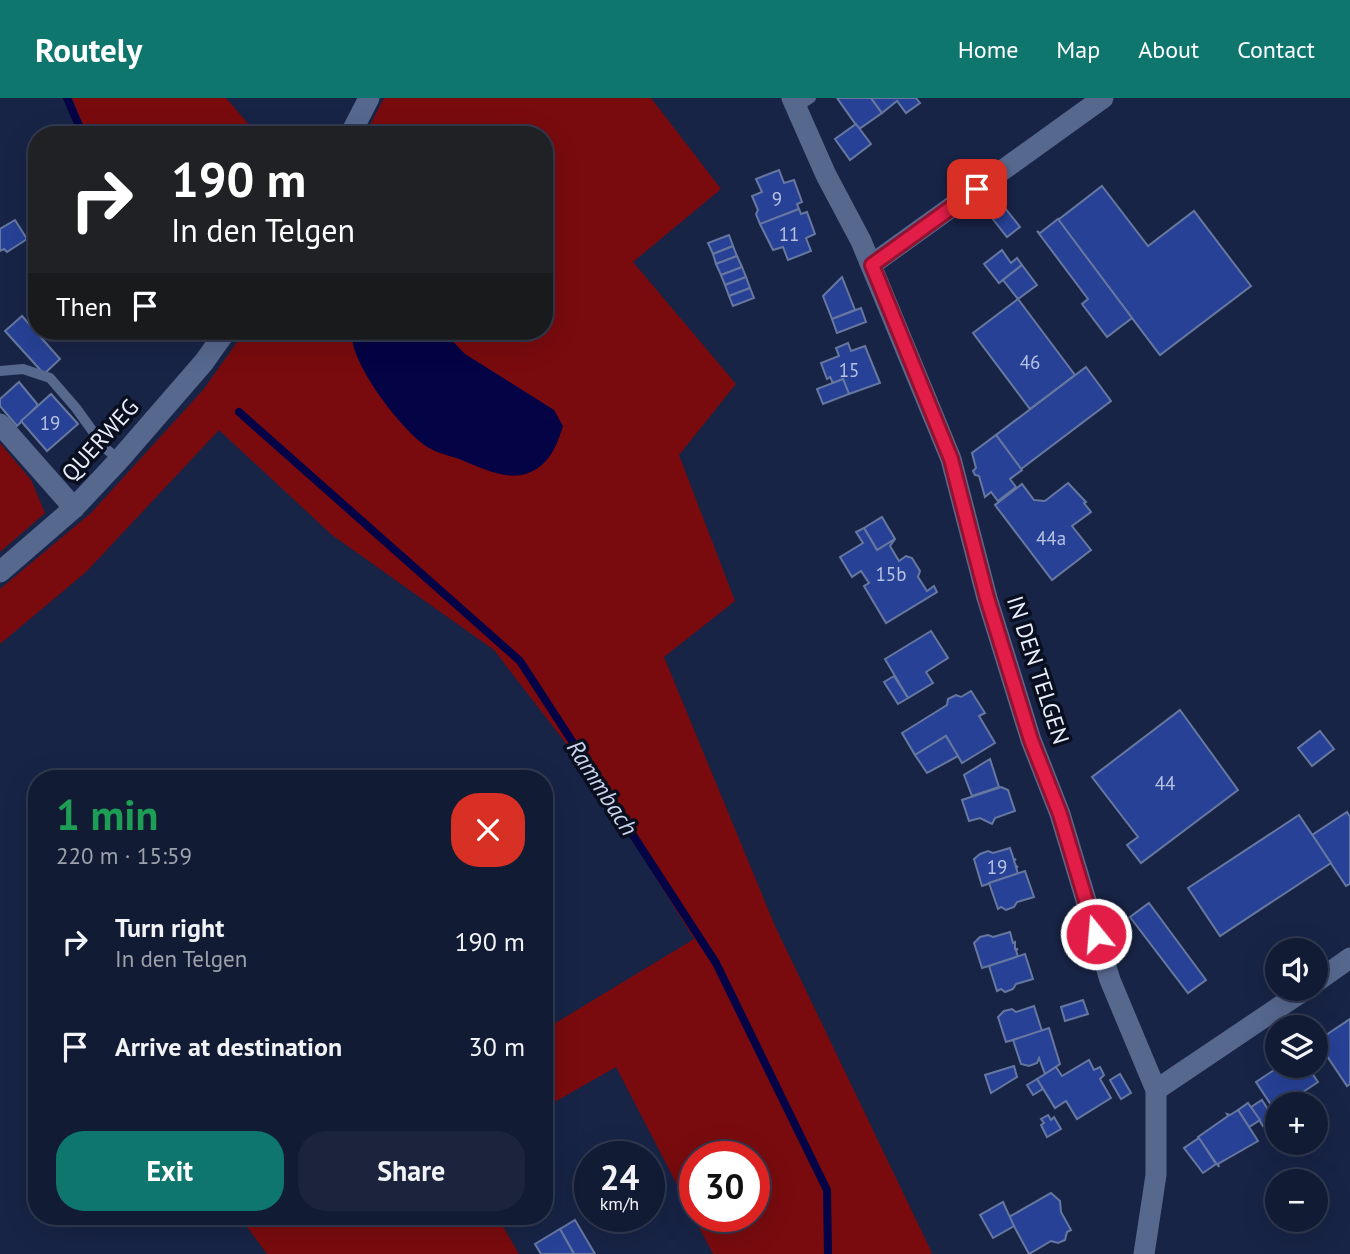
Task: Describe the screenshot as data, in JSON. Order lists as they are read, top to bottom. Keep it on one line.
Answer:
{"streets":{"street":["QUERWEG","IN DEN TELGEN"]},"water":["Rammbach"],"house_numbers":["9","11","46","15","19","44a","15b","44","19"],"page":{"header":"Routely","nav":["Home","Map","About","Contact"],"turn":["190 m","In den Telgen"],"then":"Then","heading":["1 min","220 m · 15:59"],"list":[{"name":"Turn right","note":"In den Telgen","value":"190 m"},{"name":"Arrive at destination","value":"30 m"}],"map_buttons":["+","−"],"buttons":["Exit","Share"],"speed":"24 km/h","limit":"30"}}
